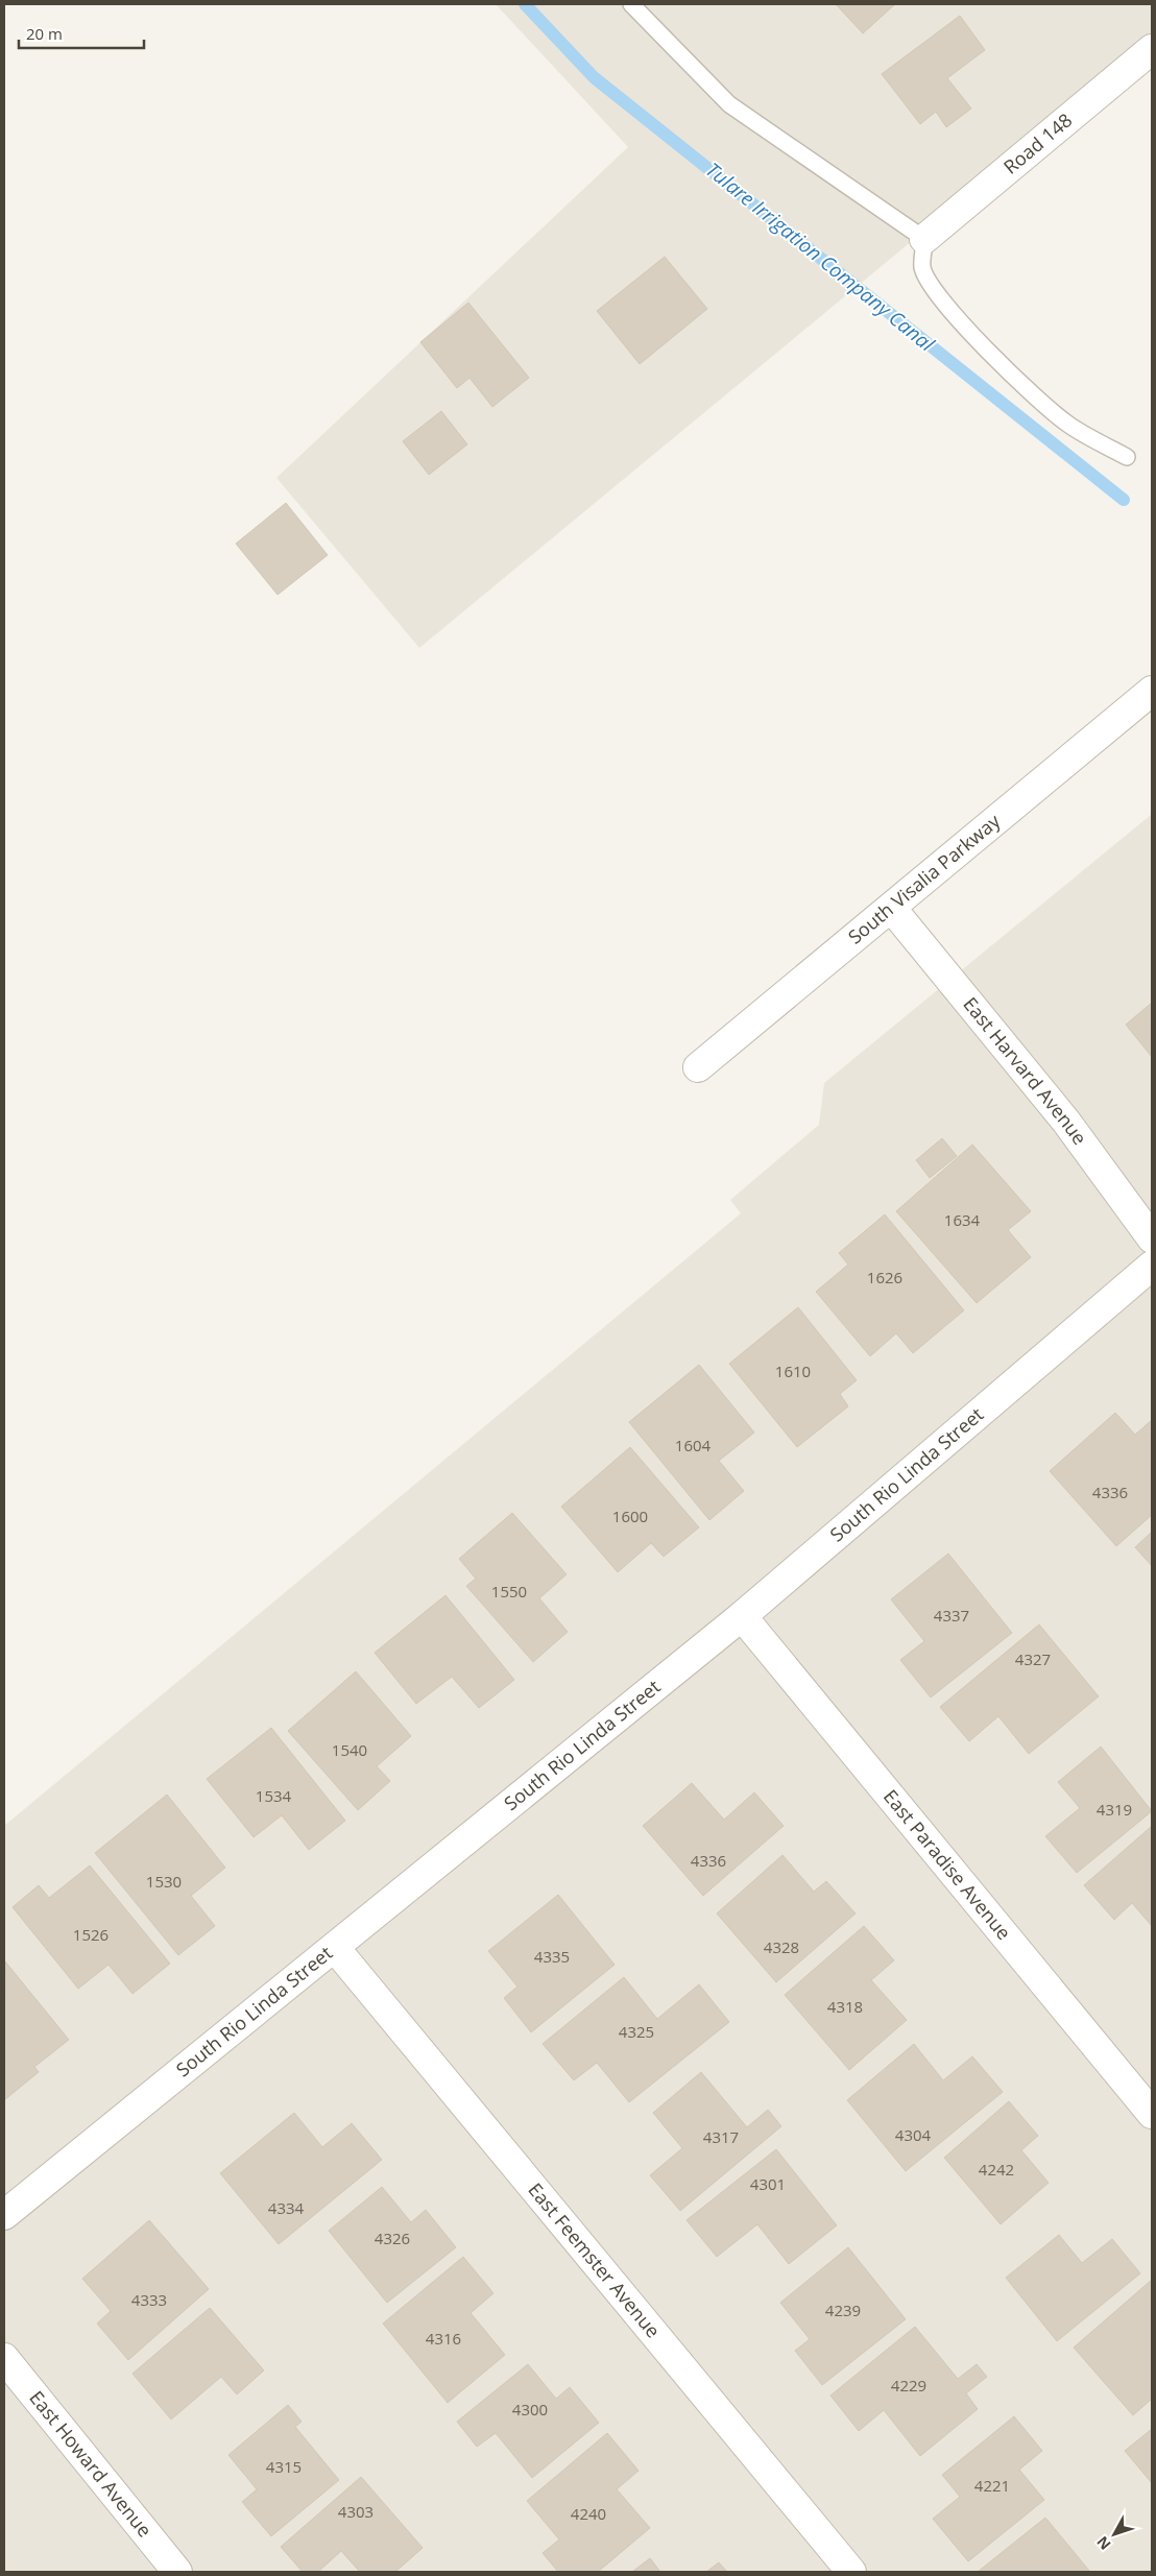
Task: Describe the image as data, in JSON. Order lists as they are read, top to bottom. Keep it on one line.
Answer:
{"streets":{"street":["Road 148","South Visalia Parkway","East Harvard Avenue","South Rio Linda Street","East Paradise Avenue","East Feemster Avenue","East Howard Avenue"]},"crossings":[["South Visalia Parkway","East Harvard Avenue"],["South Rio Linda Street","East Paradise Avenue"],["South Rio Linda Street","East Feemster Avenue"]],"water":["Tulare Irrigation Company Canal"],"house_numbers":["1634","1626","1610","1604","4336","1600","1550","4337","4327","1540","1534","4319","4336","1530","1526","4328","4335","4318","4325","4304","4317","4242","4301","4334","4326","4333","4239","4316","4229","4300","4315","4221","4303","4240"],"scale_bar":"20 m","north":"bottom left"}
